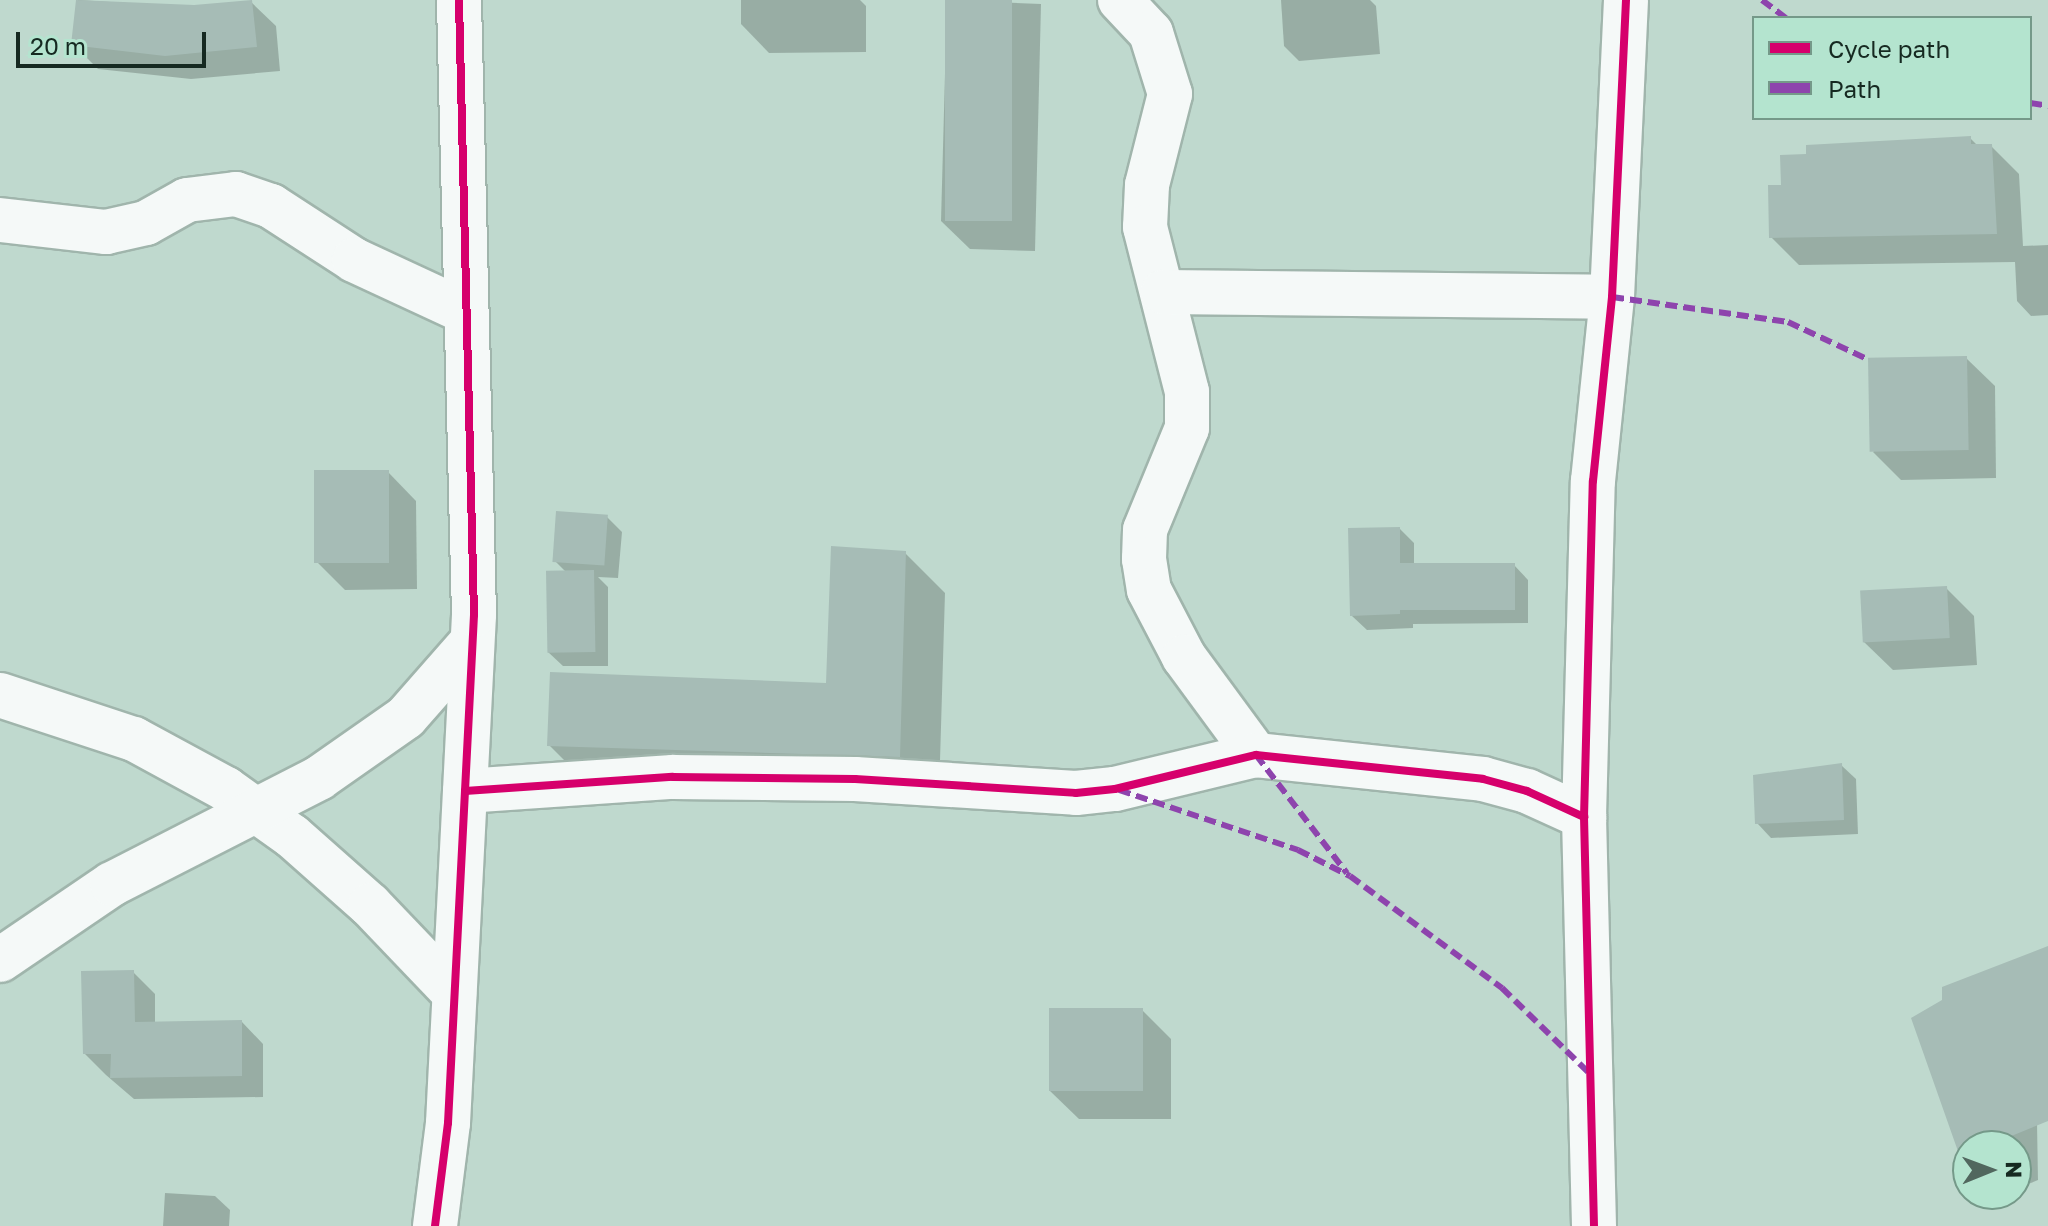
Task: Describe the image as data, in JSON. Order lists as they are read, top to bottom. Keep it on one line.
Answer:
{"legend":["Cycle path","Path"],"scale_bar":"20 m","north":"right"}
